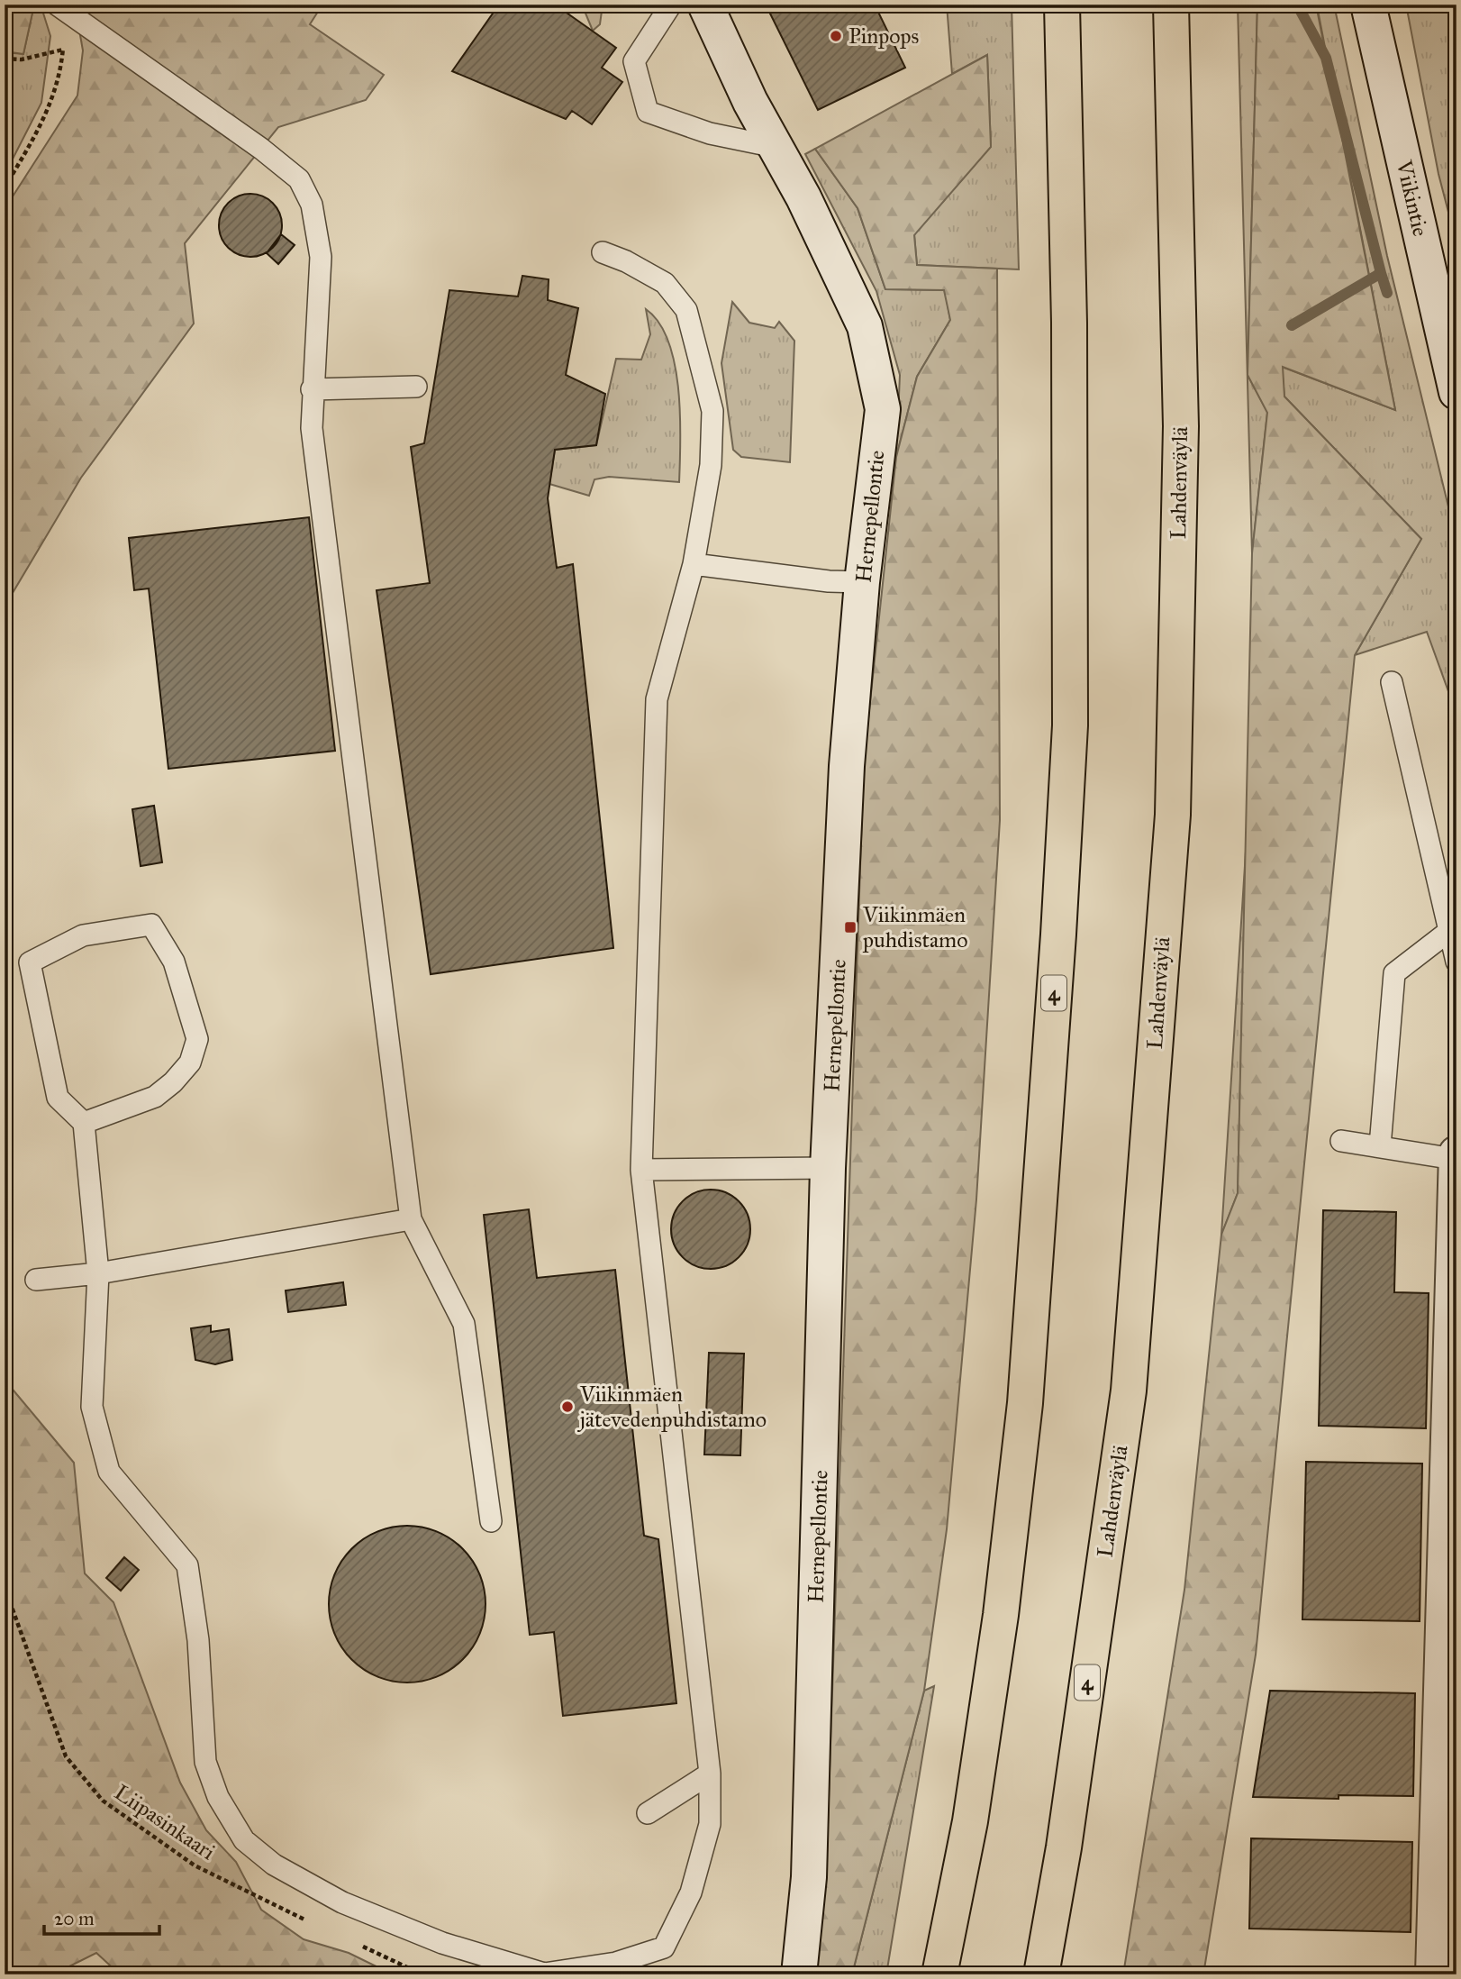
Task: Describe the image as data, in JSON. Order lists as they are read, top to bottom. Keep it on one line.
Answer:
{"streets":{"highway":["Lahdenväylä","4"],"street":["Viikintie","Hernepellontie"],"path":["Liipasinkaari"]},"places":{"other":["Pinpops","Viikinmäen jätevedenpuhdistamo"],"transit":["Viikinmäen puhdistamo"]},"scale_bar":"20 m"}
